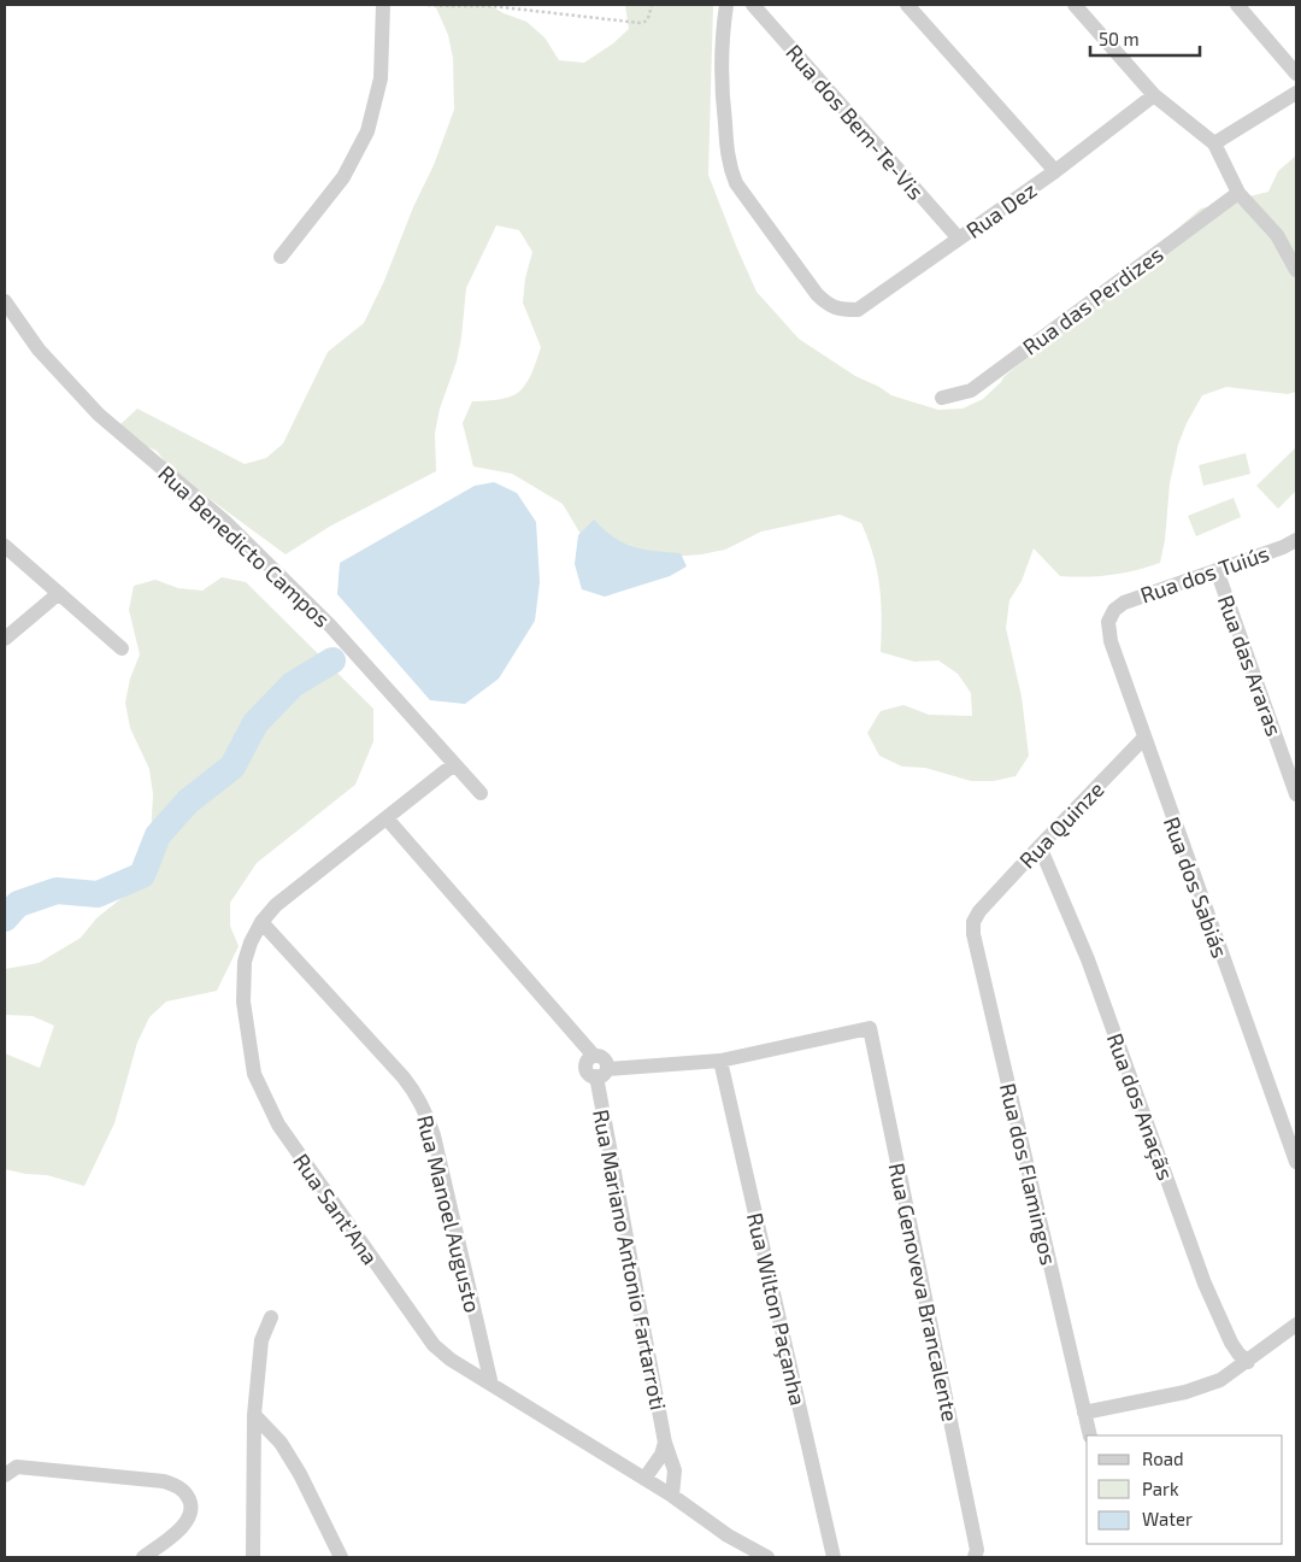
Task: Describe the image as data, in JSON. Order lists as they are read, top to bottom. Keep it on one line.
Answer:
{"streets":{"street":["Rua dos Bem-Te-Vis","Rua Dez","Rua das Perdizes","Rua Benedicto Campos","Rua dos Tuiús","Rua das Araras","Rua Quinze","Rua dos Sabiás","Rua dos Anaçãs","Rua dos Flamingos","Rua Sant’Ana","Rua Manoel Augusto","Rua Mariano Antonio Fartarroti","Rua Genoveva Brancalente","Rua Wilton Paçanha"]},"crossings":[["Rua dos Bem-Te-Vis","Rua Dez"],["Rua Benedicto Campos","Rua Sant’Ana"],["Rua dos Tuiús","Rua das Araras"],["Rua dos Tuiús","Rua dos Sabiás"],["Rua Quinze","Rua dos Sabiás"],["Rua Quinze","Rua dos Anaçãs"],["Rua Quinze","Rua dos Flamingos"],["Rua Sant’Ana","Rua Manoel Augusto"],["Rua Sant’Ana","Rua Mariano Antonio Fartarroti"],["Rua Genoveva Brancalente","Rua Wilton Paçanha"]],"legend":["Road","Park","Water"],"scale_bar":"50 m"}
